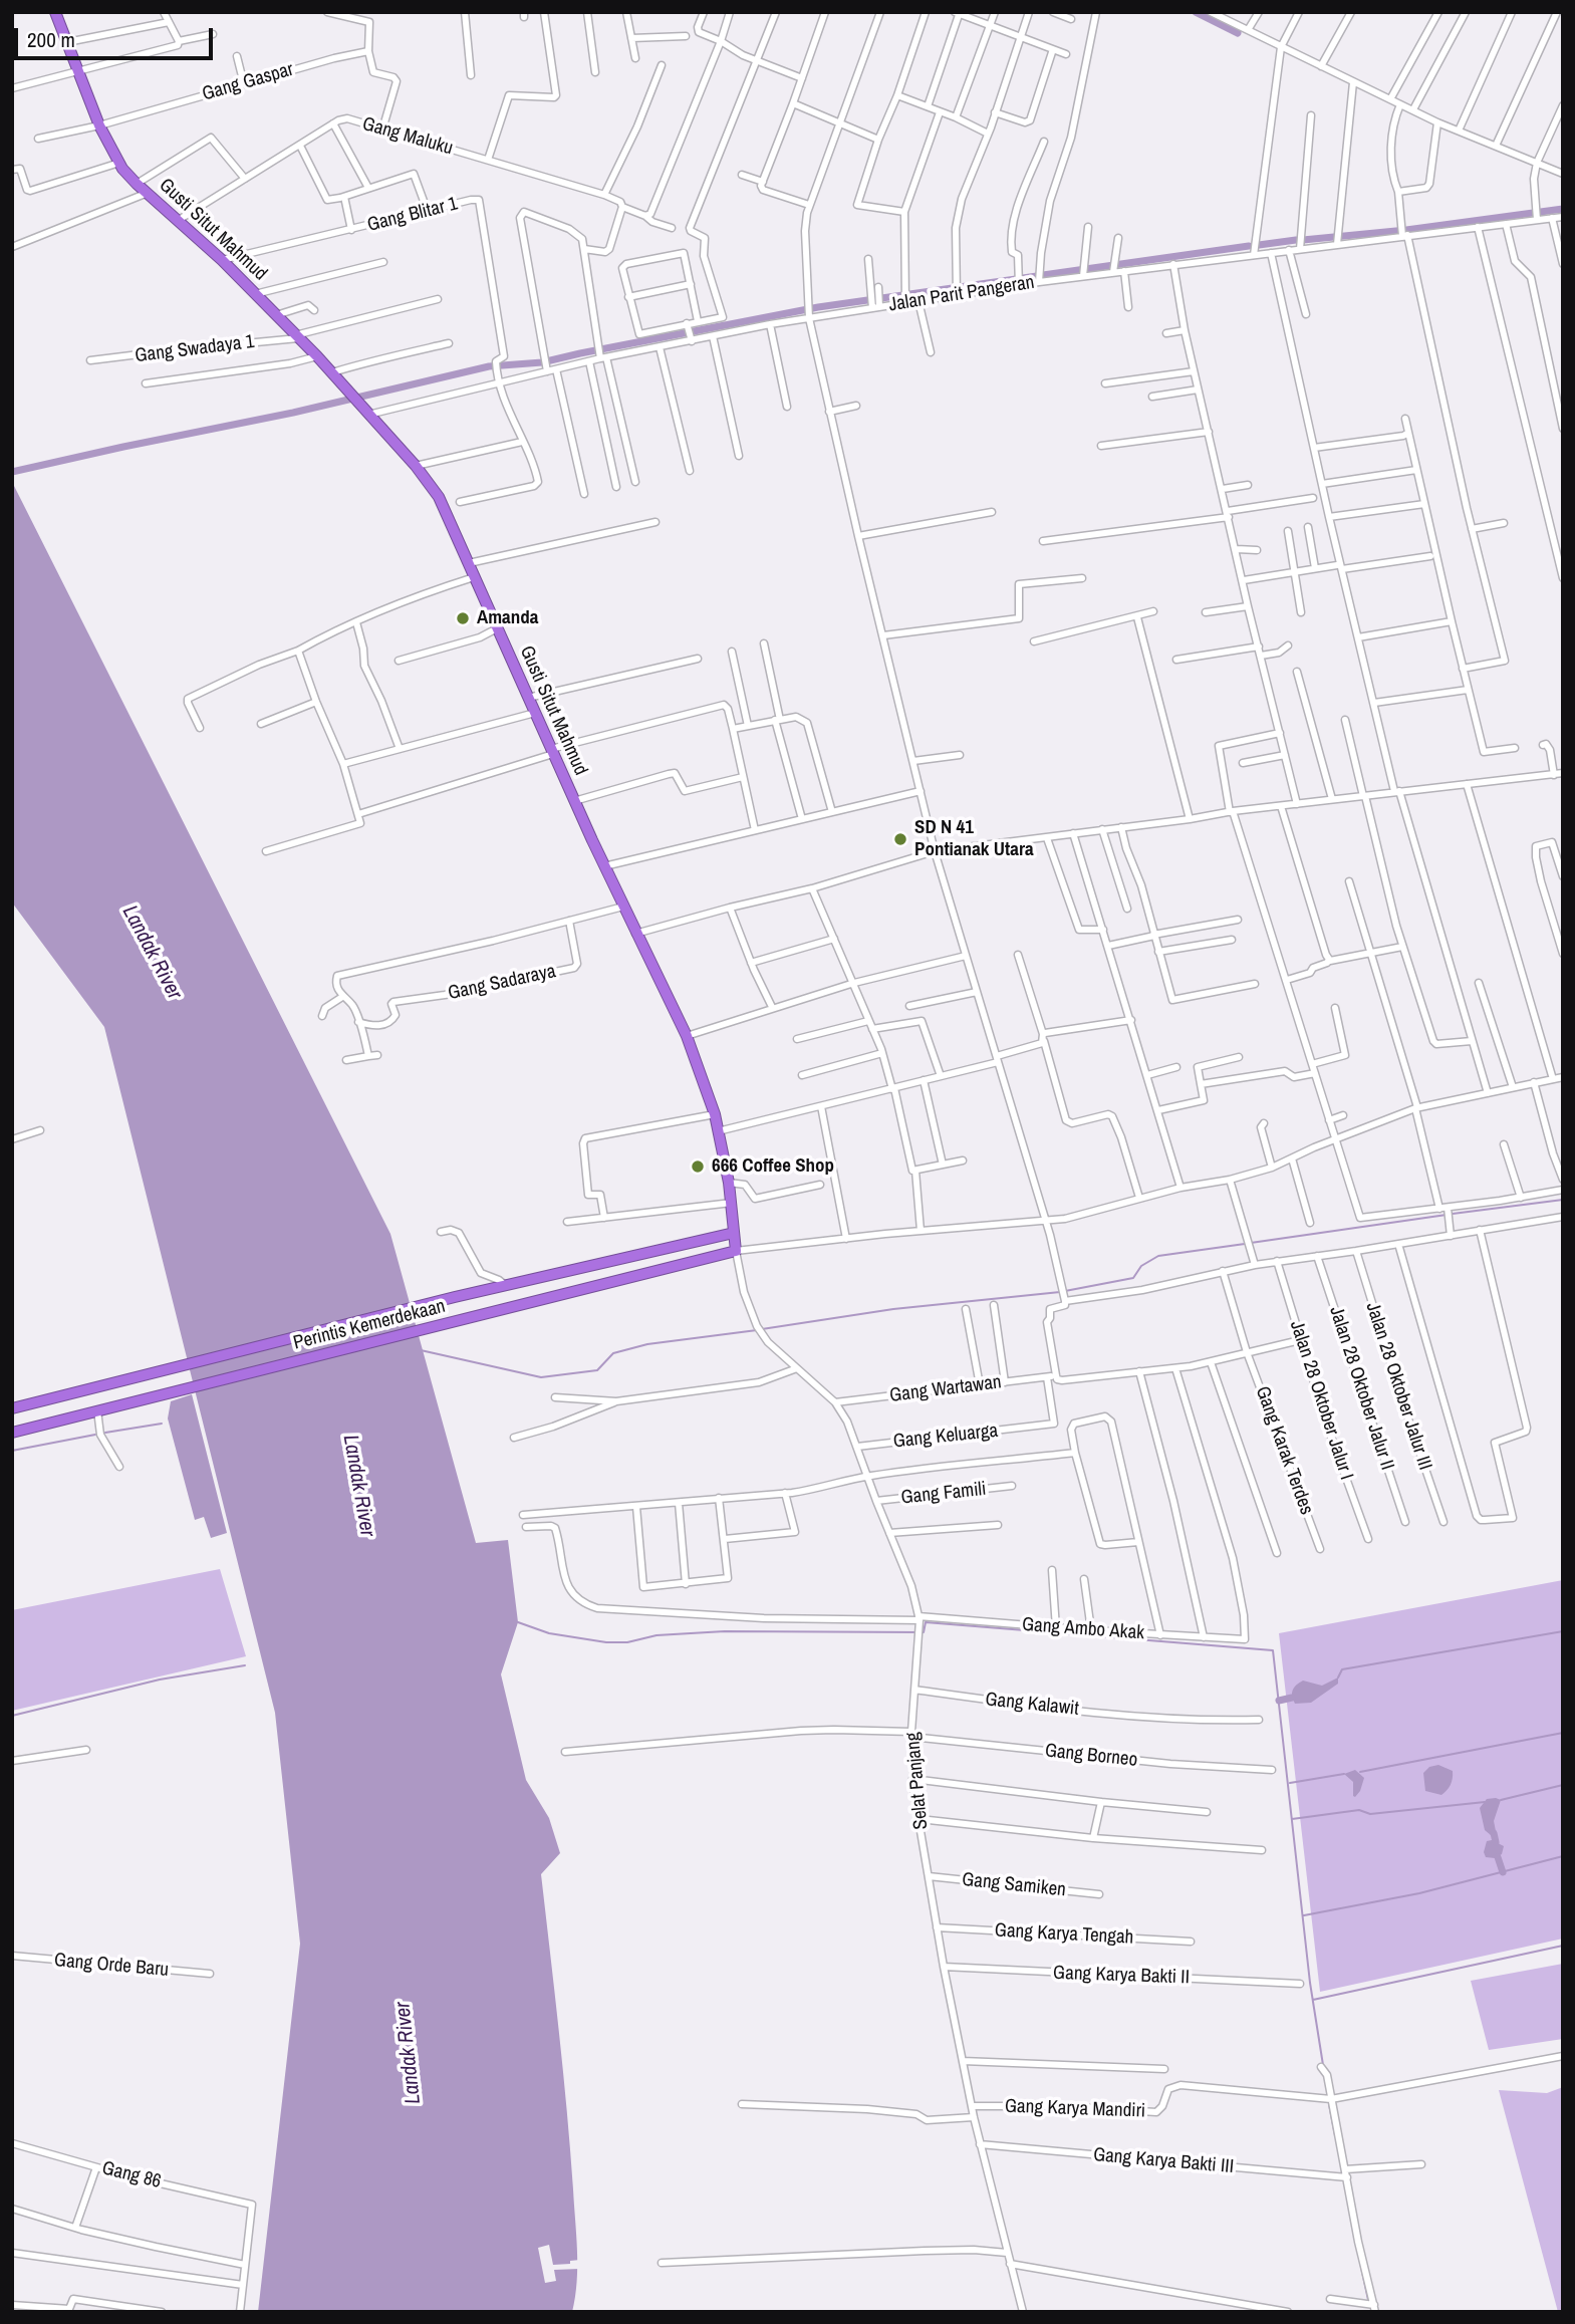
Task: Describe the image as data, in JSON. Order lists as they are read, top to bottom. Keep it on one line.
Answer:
{"streets":{"highway":["Gusti Situt Mahmud","Perintis Kemerdekaan"],"street":["Gang Gaspar","Gang Maluku","Gang Blitar 1","Jalan Parit Pangeran","Gang Swadaya 1","Gang Sadaraya","Jalan 28 Oktober Jalur III","Jalan 28 Oktober Jalur II","Gang Wartawan","Jalan 28 Oktober Jalur I","Gang Keluarga","Gang Karak Terdes","Gang Famili","Gang Ambo Akak","Gang Kalawit","Gang Borneo","Selat Panjang","Gang Samiken","Gang Karya Tengah","Gang Orde Baru","Gang Karya Bakti II","Gang Karya Mandiri","Gang Karya Bakti III","Gang 86"]},"crossings":[["Gang Gaspar","Gusti Situt Mahmud"],["Gang Maluku","Gusti Situt Mahmud"],["Gang Blitar 1","Gusti Situt Mahmud"],["Gang Blitar 1","Jalan Parit Pangeran"],["Gusti Situt Mahmud","Jalan Parit Pangeran"],["Gusti Situt Mahmud","Gang Swadaya 1"],["Gusti Situt Mahmud","Perintis Kemerdekaan"],["Gusti Situt Mahmud","Selat Panjang"],["Perintis Kemerdekaan","Selat Panjang"],["Gang Wartawan","Jalan 28 Oktober Jalur I"],["Gang Wartawan","Gang Keluarga"],["Gang Wartawan","Gang Karak Terdes"],["Gang Wartawan","Gang Ambo Akak"],["Gang Wartawan","Selat Panjang"],["Gang Keluarga","Selat Panjang"],["Gang Famili","Selat Panjang"],["Gang Ambo Akak","Selat Panjang"],["Gang Kalawit","Selat Panjang"],["Gang Borneo","Selat Panjang"],["Selat Panjang","Gang Samiken"],["Selat Panjang","Gang Karya Tengah"],["Selat Panjang","Gang Karya Bakti II"],["Selat Panjang","Gang Karya Mandiri"],["Selat Panjang","Gang Karya Bakti III"]],"water":["Landak River"],"places":["Amanda","SD N 41 Pontianak Utara","666 Coffee Shop"],"scale_bar":"200 m"}
